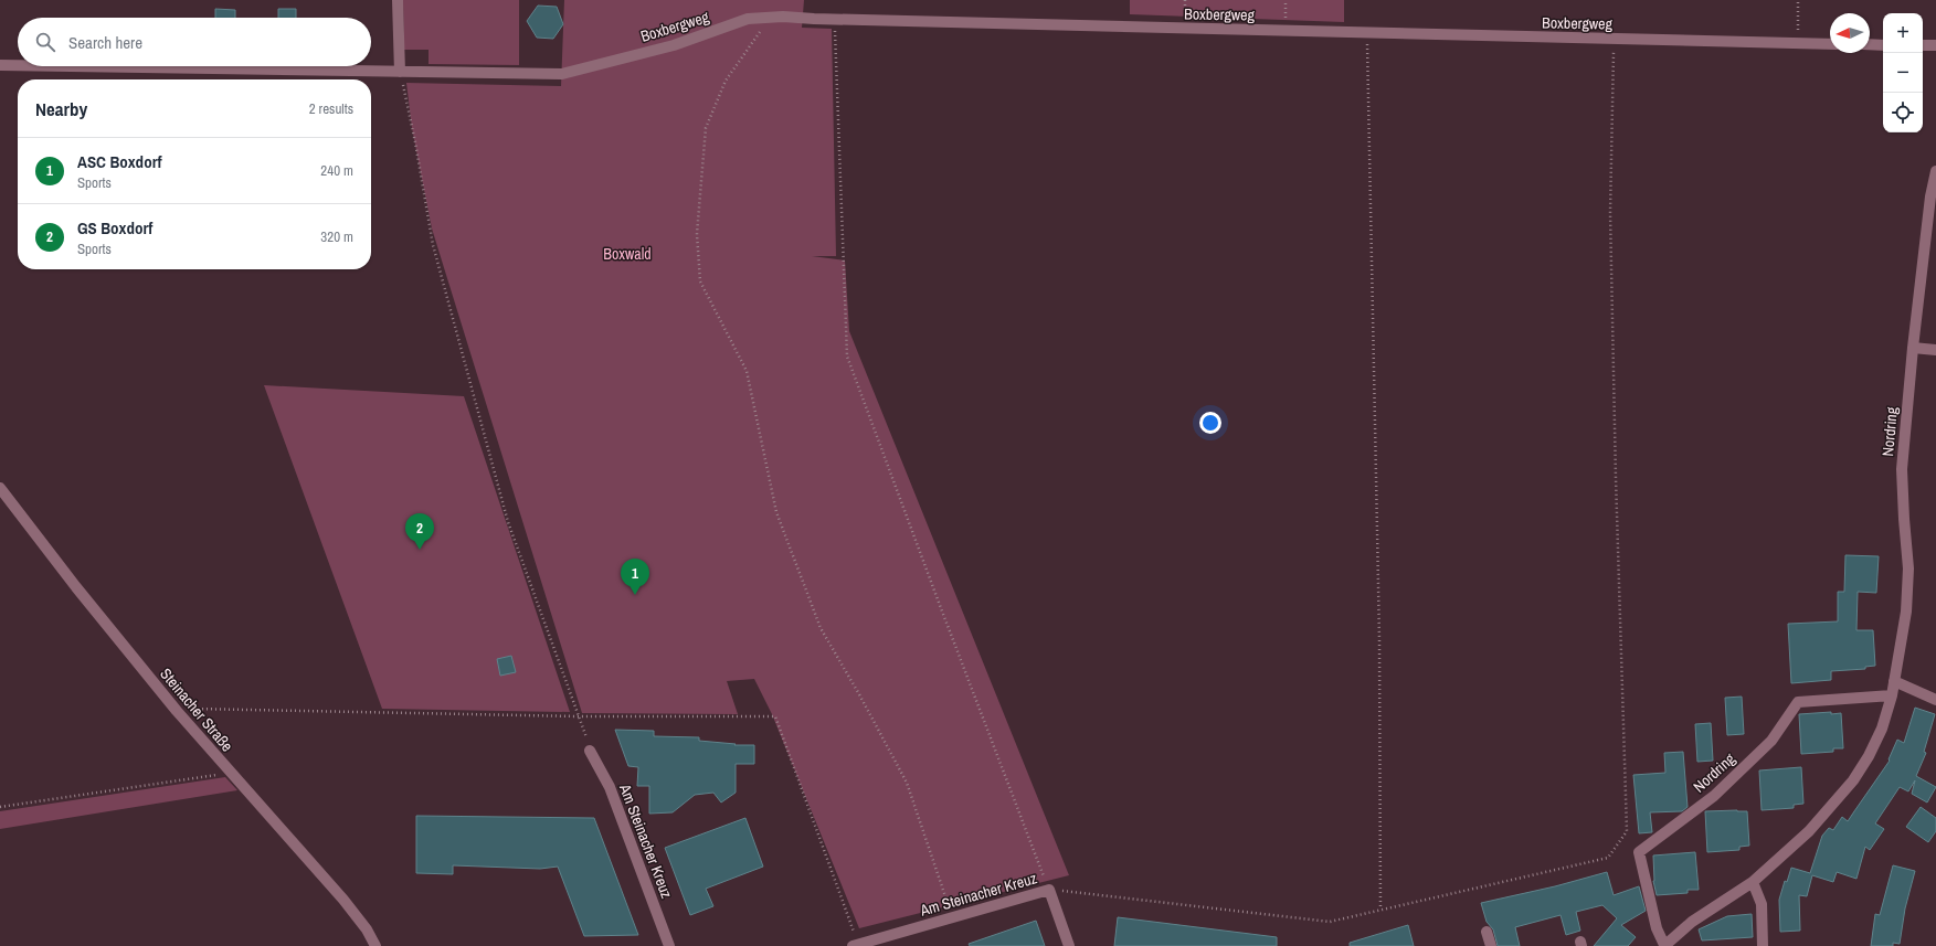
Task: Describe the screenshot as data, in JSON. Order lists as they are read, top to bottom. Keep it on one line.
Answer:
{"streets":{"street":["Boxbergweg","Nordring","Steinacher Straße","Am Steinacher Kreuz"]},"parks":["Boxwald"],"north":"left","page":{"map_buttons":["+","−"],"search":"Search here","heading":["Nearby","2 results"],"list":[{"mark":"1","name":"ASC Boxdorf","note":"Sports","value":"240 m"},{"mark":"2","name":"GS Boxdorf","note":"Sports","value":"320 m"}],"pins":["2","1"]}}
